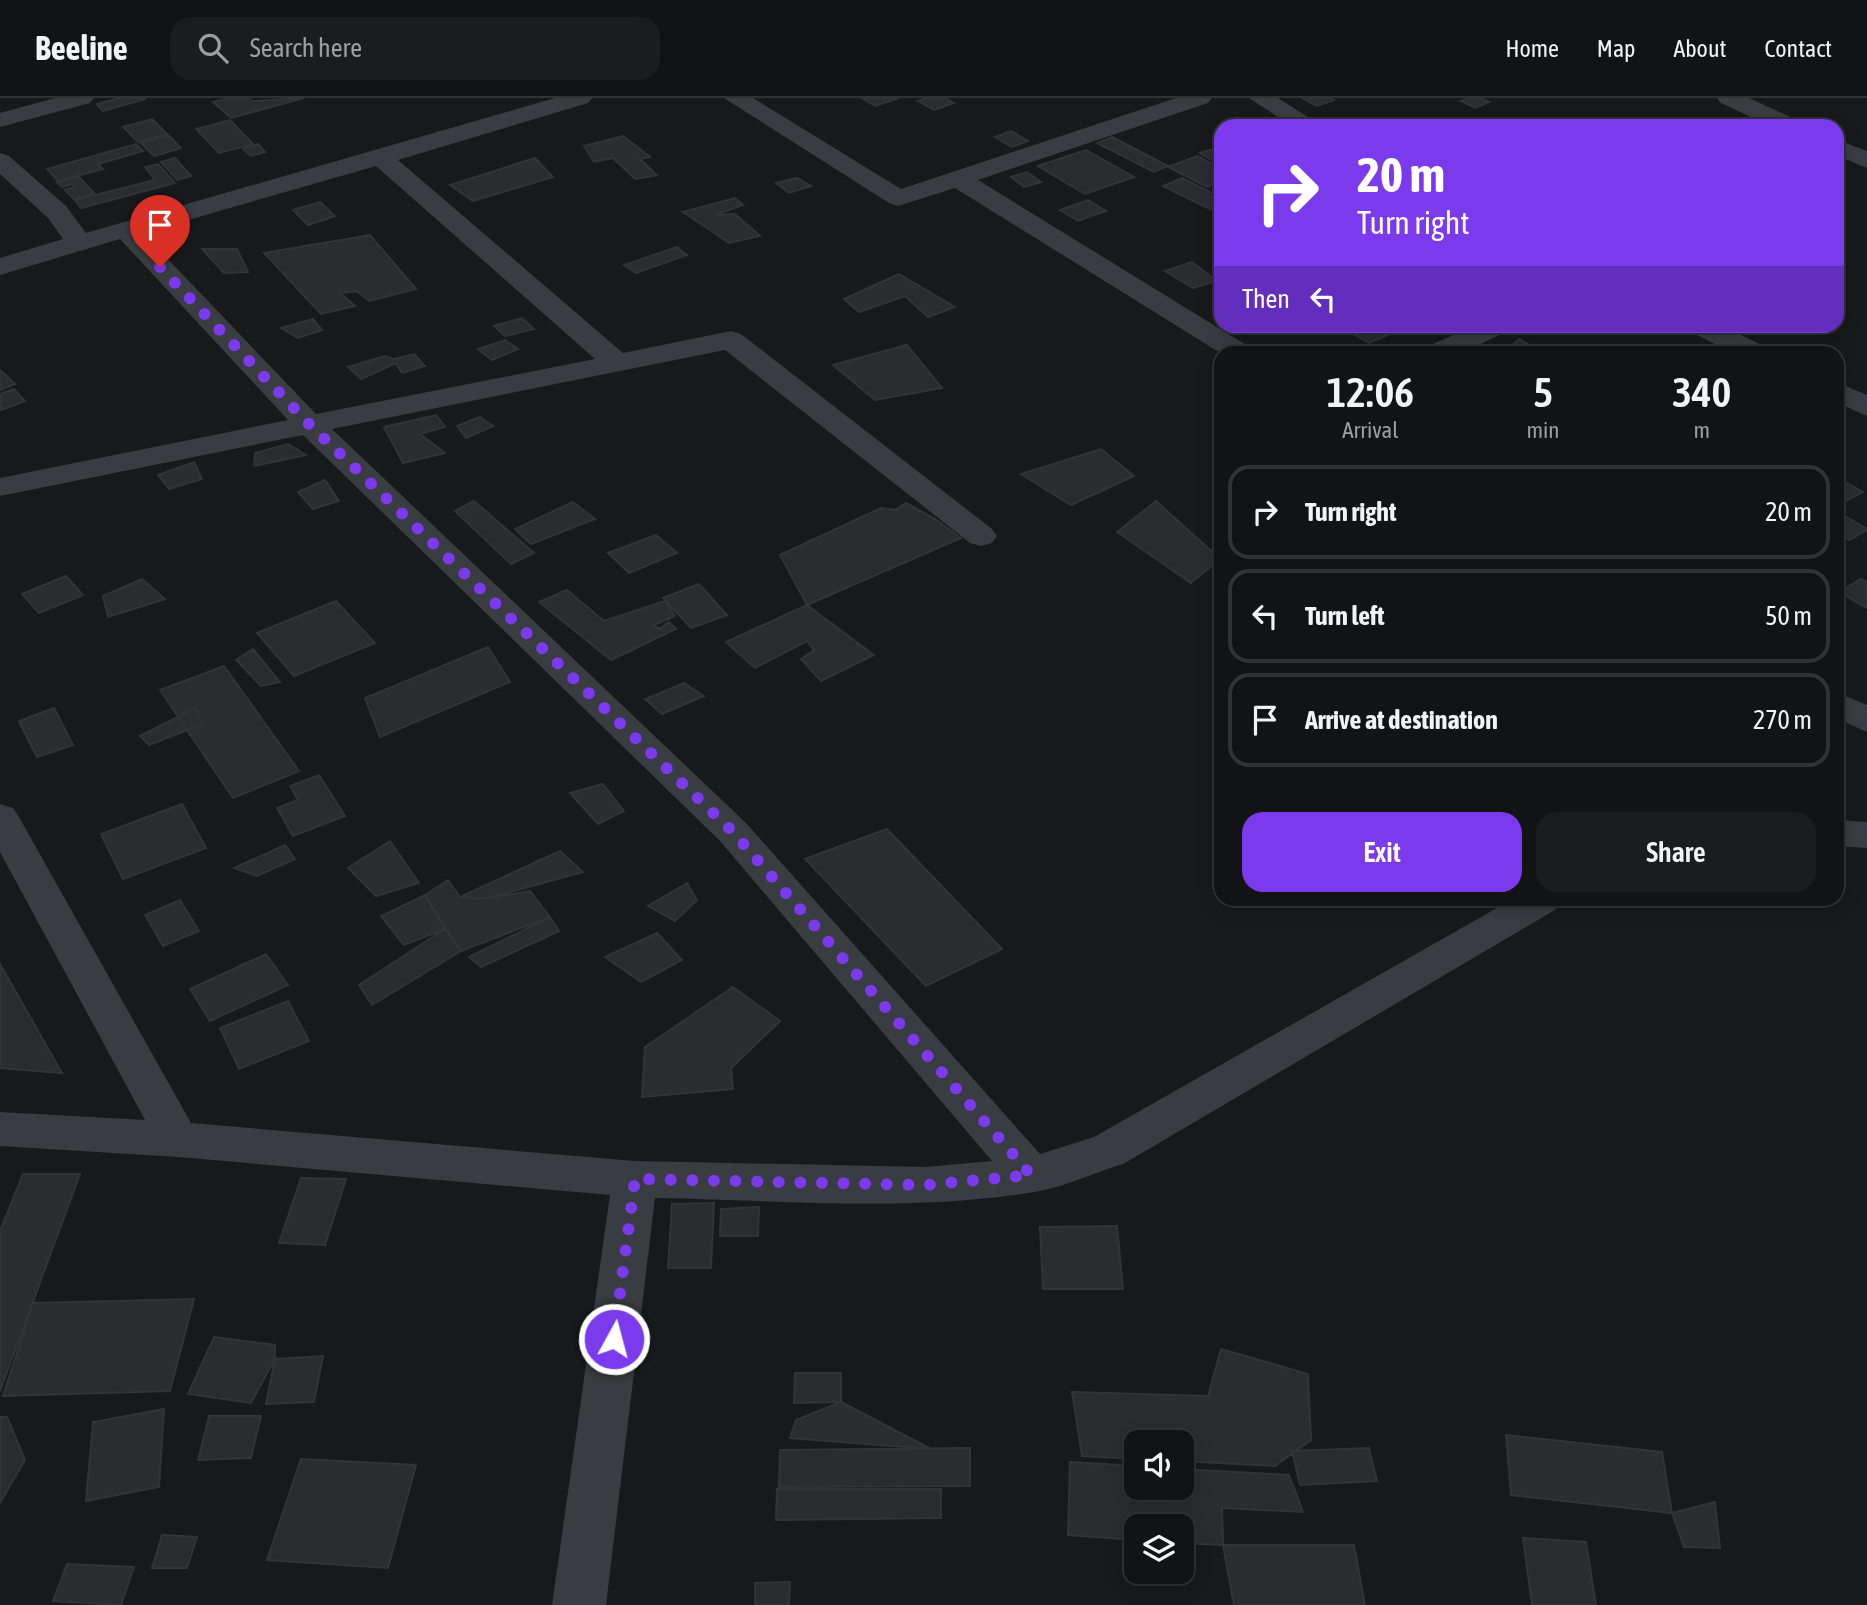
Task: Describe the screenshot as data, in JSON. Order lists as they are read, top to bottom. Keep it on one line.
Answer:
{"page":{"header":"Beeline","search":"Search here","nav":["Home","Map","About","Contact"],"turn":["20 m","Turn right"],"then":"Then","eta":["12:06","Arrival","5","min","340","m"],"list":[{"name":"Turn right","value":"20 m"},{"name":"Turn left","value":"50 m"},{"name":"Arrive at destination","value":"270 m"}],"buttons":["Exit","Share"]}}
